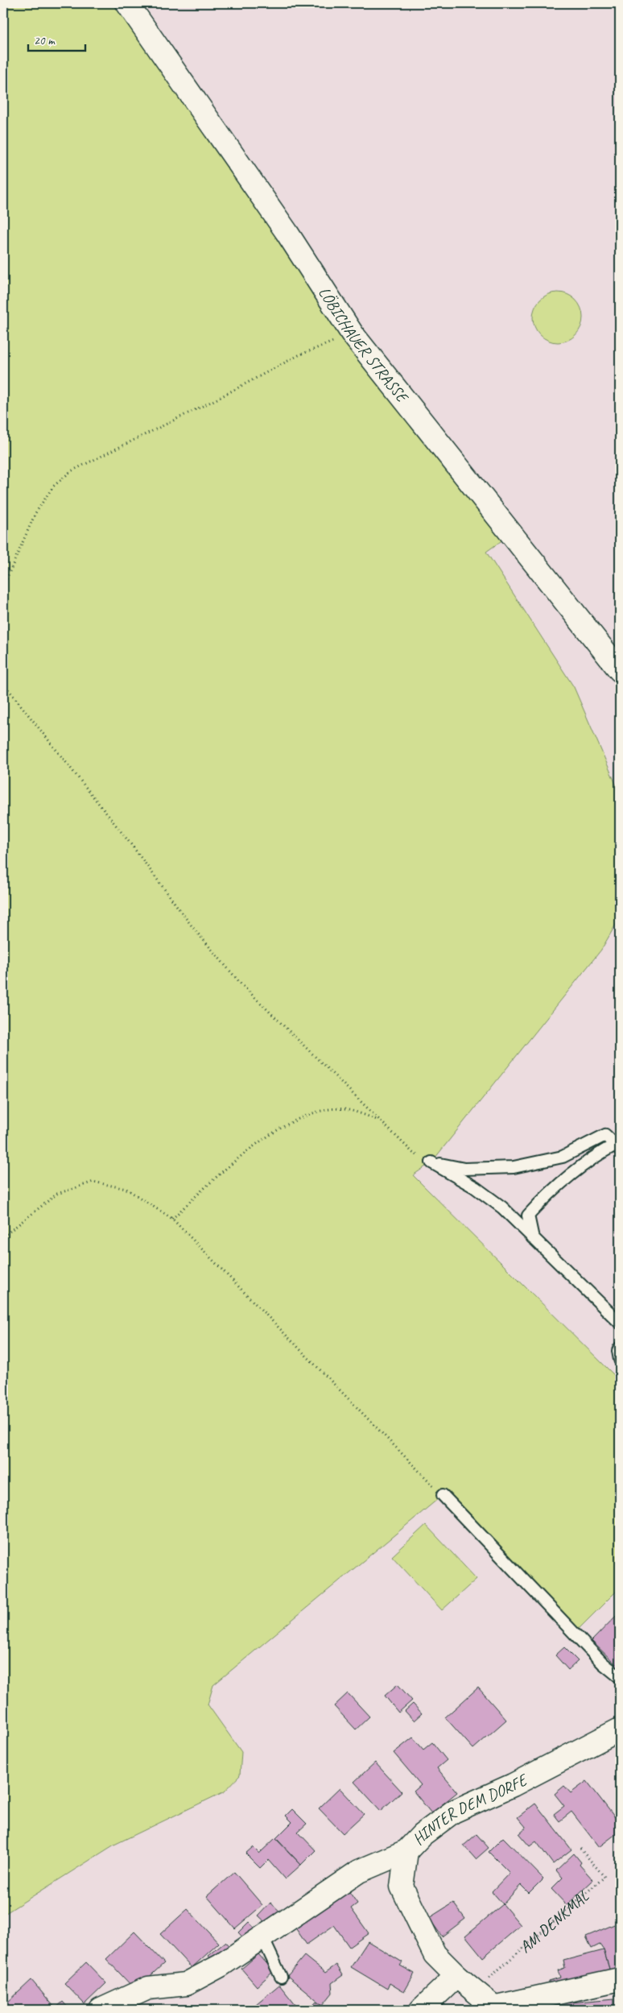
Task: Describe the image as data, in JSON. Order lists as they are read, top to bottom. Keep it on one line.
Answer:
{"streets":{"street":["LÖBICHAUER STRASSE","HINTER DEM DORFE"],"path":["AM DENKMAL"]},"scale_bar":"20 m"}
